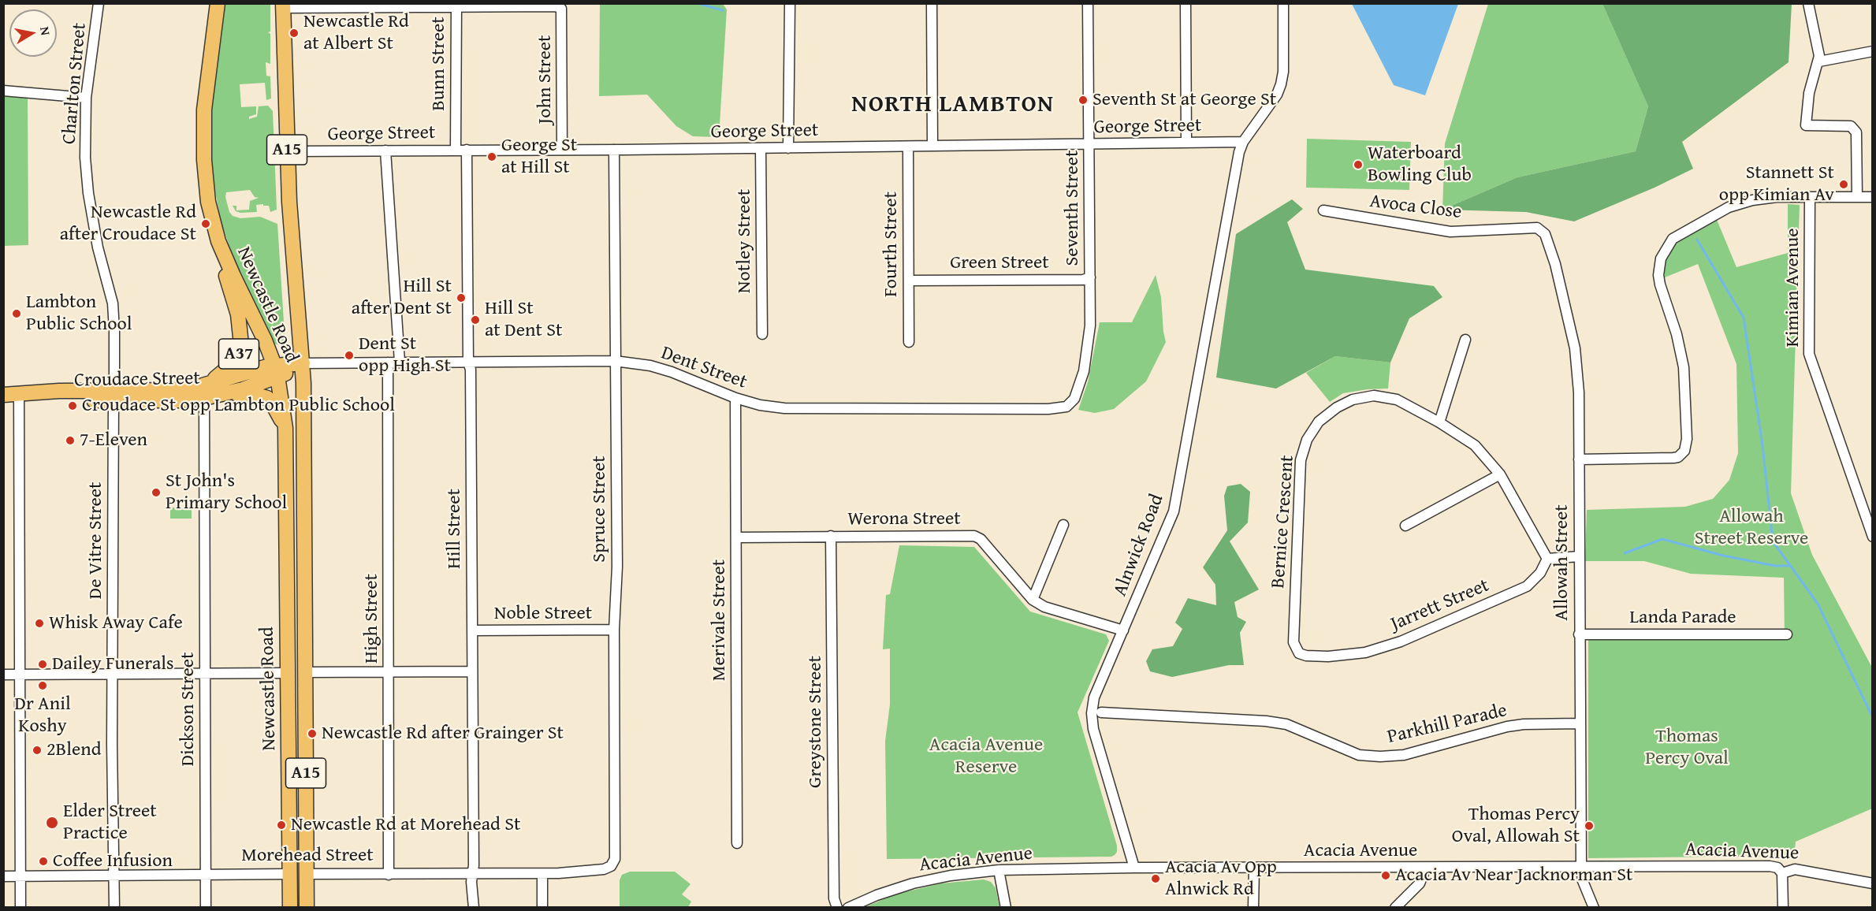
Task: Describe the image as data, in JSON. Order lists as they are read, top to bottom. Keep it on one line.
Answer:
{"streets":{"highway":["A15","Newcastle Road","A37","Croudace Street","Morehead Street"],"street":["Bunn Street","John Street","Charlton Street","George Street","Avoca Close","Seventh Street","Notley Street","Fourth Street","Green Street","Kimian Avenue","Dent Street","Spruce Street","Werona Street","Bernice Crescent","Hill Street","De Vitre Street","Alnwick Road","Allowah Street","Jarrett Street","Noble Street","Landa Parade","High Street","Merivale Street","Dickson Street","Greystone Street","Parkhill Parade","Acacia Avenue"]},"crossings":[["Bunn Street","George Street"],["Bunn Street","Hill Street"],["John Street","George Street"],["Charlton Street","Croudace Street"],["Charlton Street","De Vitre Street"],["George Street","Seventh Street"],["George Street","Notley Street"],["George Street","Fourth Street"],["George Street","Newcastle Road"],["George Street","Spruce Street"],["George Street","Hill Street"],["George Street","Alnwick Road"],["Avoca Close","Allowah Street"],["Seventh Street","Green Street"],["Seventh Street","Dent Street"],["Fourth Street","Green Street"],["Newcastle Road","A37"],["Newcastle Road","Dent Street"],["Newcastle Road","Croudace Street"],["Newcastle Road","Morehead Street"],["A37","Croudace Street"],["Dent Street","Croudace Street"],["Dent Street","Spruce Street"],["Dent Street","Hill Street"],["Dent Street","High Street"],["Dent Street","Merivale Street"],["Croudace Street","De Vitre Street"],["Croudace Street","Dickson Street"],["Spruce Street","Noble Street"],["Spruce Street","Morehead Street"],["Werona Street","Alnwick Road"],["Werona Street","Merivale Street"],["Werona Street","Greystone Street"],["Bernice Crescent","Jarrett Street"],["Hill Street","Noble Street"],["Hill Street","Morehead Street"],["De Vitre Street","Morehead Street"],["Alnwick Road","Acacia Avenue"],["Allowah Street","Landa Parade"],["Allowah Street","Parkhill Parade"],["Allowah Street","Acacia Avenue"],["High Street","Morehead Street"],["Dickson Street","Morehead Street"]],"districts":["NORTH LAMBTON"],"parks":["Allowah Street Reserve","Thomas Percy Oval","Acacia Avenue Reserve"],"places":["Newcastle Rd at Albert St","Seventh St at George St","George St at Hill St","Waterboard Bowling Club","Stannett St opp Kimian Av","Newcastle Rd after Croudace St","Hill St after Dent St","Lambton Public School","Hill St at Dent St","Dent St opp High St","Croudace St opp Lambton Public School","7-Eleven","St John's Primary School","Whisk Away Cafe","Dailey Funerals","Dr Anil Koshy","Newcastle Rd after Grainger St","2Blend","Elder Street Practice","Newcastle Rd at Morehead St","Thomas Percy Oval, Allowah St","Coffee Infusion","Acacia Av Near Jacknorman St","Acacia Av Opp Alnwick Rd"],"north":"right"}
